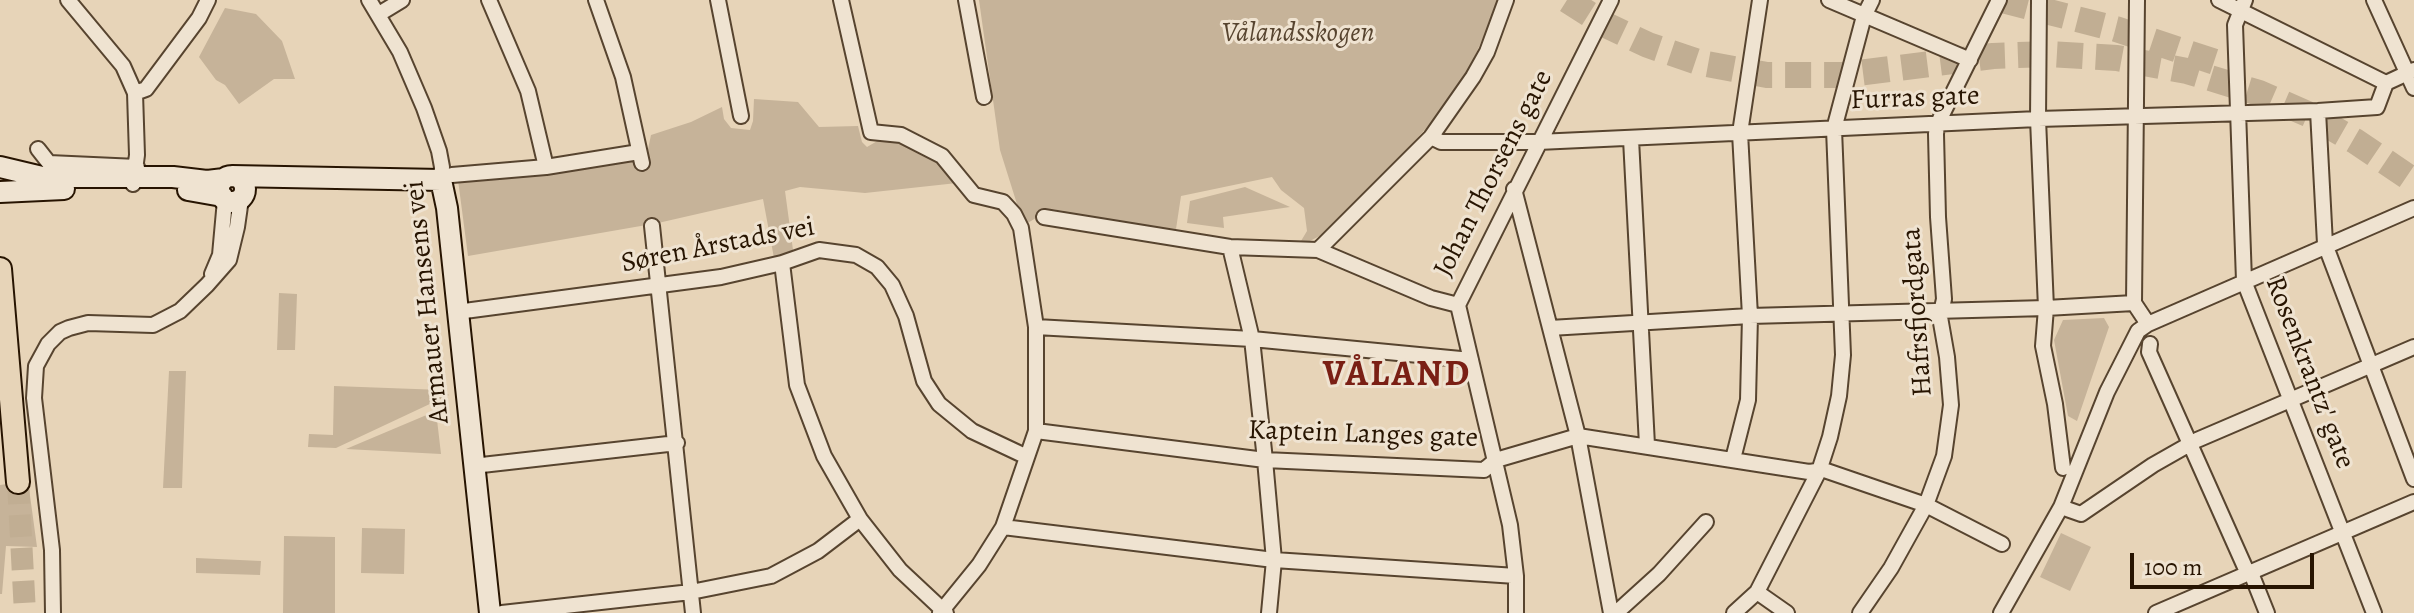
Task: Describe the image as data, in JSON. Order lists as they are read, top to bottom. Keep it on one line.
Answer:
{"streets":{"street":["Furras gate","Johan Thorsens gate","Søren Årstads vei","Armauer Hansens vei","Hafrsfjordgata","Rosenkrantz' gate","Kaptein Langes gate"]},"crossings":[["Furras gate","Johan Thorsens gate"],["Furras gate","Hafrsfjordgata"],["Furras gate","Rosenkrantz' gate"],["Johan Thorsens gate","Kaptein Langes gate"],["Søren Årstads vei","Armauer Hansens vei"],["Hafrsfjordgata","Kaptein Langes gate"]],"districts":["VÅLAND"],"parks":["Vålandsskogen"],"scale_bar":"100 m"}
